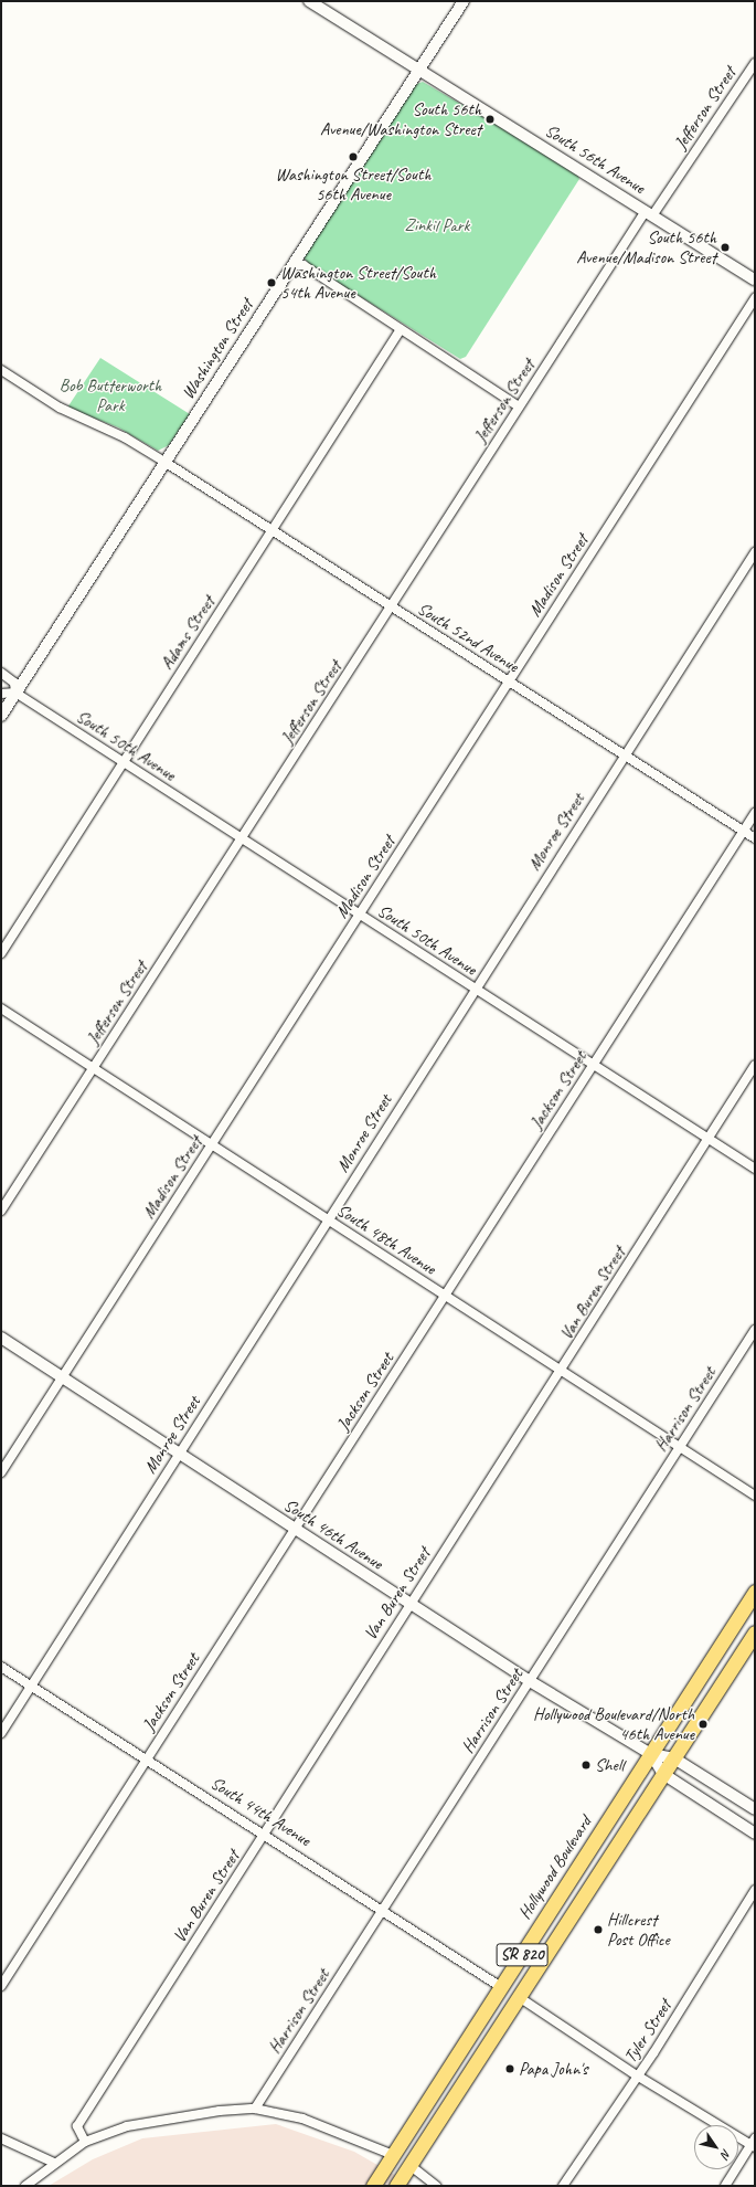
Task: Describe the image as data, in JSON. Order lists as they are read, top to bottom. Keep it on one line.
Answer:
{"streets":{"highway":["Hollywood Boulevard","SR 820"],"street":["Jefferson Street","South 56th Avenue","Washington Street","Madison Street","Adams Street","South 52nd Avenue","South 50th Avenue","Monroe Street","Jackson Street","South 48th Avenue","Van Buren Street","Harrison Street","South 46th Avenue","South 44th Avenue","Tyler Street"]},"crossings":[["Jefferson Street","South 56th Avenue"],["Jefferson Street","South 52nd Avenue"],["Jefferson Street","South 50th Avenue"],["Jefferson Street","South 48th Avenue"],["South 56th Avenue","Washington Street"],["Washington Street","South 52nd Avenue"],["Washington Street","South 50th Avenue"],["Madison Street","South 52nd Avenue"],["Madison Street","South 50th Avenue"],["Madison Street","South 48th Avenue"],["Madison Street","South 46th Avenue"],["Adams Street","South 52nd Avenue"],["Adams Street","South 50th Avenue"],["South 52nd Avenue","Monroe Street"],["South 52nd Avenue","Jackson Street"],["South 50th Avenue","Monroe Street"],["South 50th Avenue","Jackson Street"],["South 50th Avenue","Van Buren Street"],["Monroe Street","South 48th Avenue"],["Monroe Street","South 46th Avenue"],["Monroe Street","South 44th Avenue"],["Jackson Street","South 48th Avenue"],["Jackson Street","South 46th Avenue"],["Jackson Street","South 44th Avenue"],["South 48th Avenue","Van Buren Street"],["South 48th Avenue","Harrison Street"],["Van Buren Street","South 46th Avenue"],["Van Buren Street","South 44th Avenue"],["Harrison Street","South 46th Avenue"],["Harrison Street","South 44th Avenue"],["South 46th Avenue","Hollywood Boulevard"],["South 44th Avenue","Hollywood Boulevard"]],"parks":["Zinkil Park","Bob Butterworth Park"],"places":["South 56th Avenue/Washington Street","Washington Street/South 56th Avenue","South 56th Avenue/Madison Street","Washington Street/South 54th Avenue","Hollywood Boulevard/North 46th Avenue","Shell","Hillcrest Post Office","Papa John's"],"north":"bottom right"}
